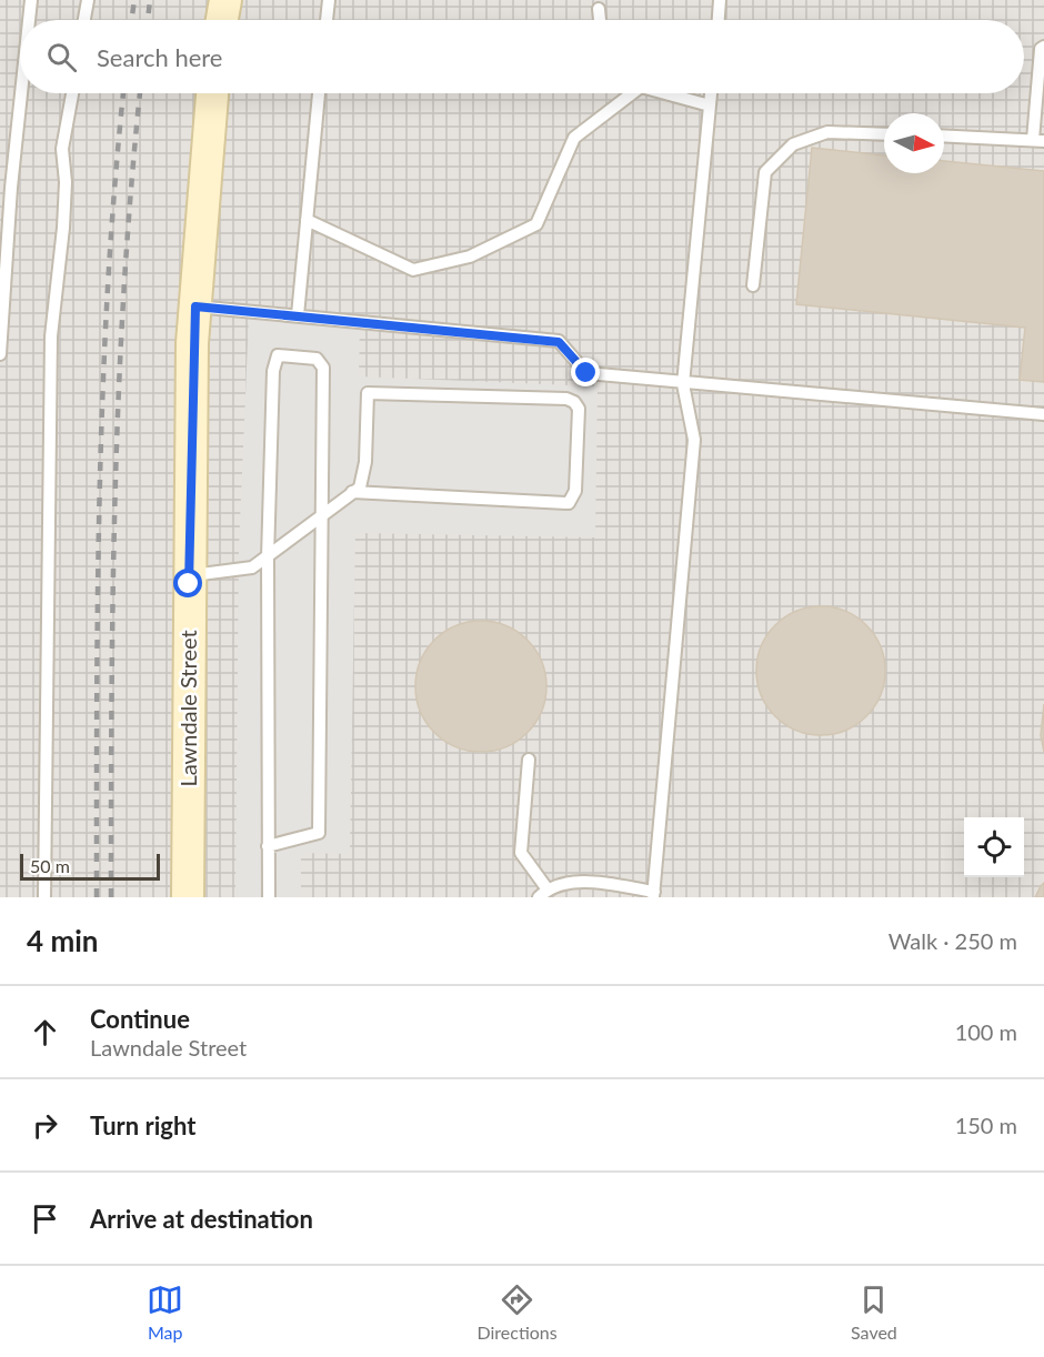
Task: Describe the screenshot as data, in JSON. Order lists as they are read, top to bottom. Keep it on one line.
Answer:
{"streets":{"main road":["Lawndale Street"]},"scale_bar":"50 m","north":"right","page":{"search":"Search here","scale":"50 m","heading":["4 min","Walk · 250 m"],"list":[["Continue","Lawndale Street","100 m"],["Turn right","150 m"],"Arrive at destination"],"nav":["Map","Directions","Saved"]}}
